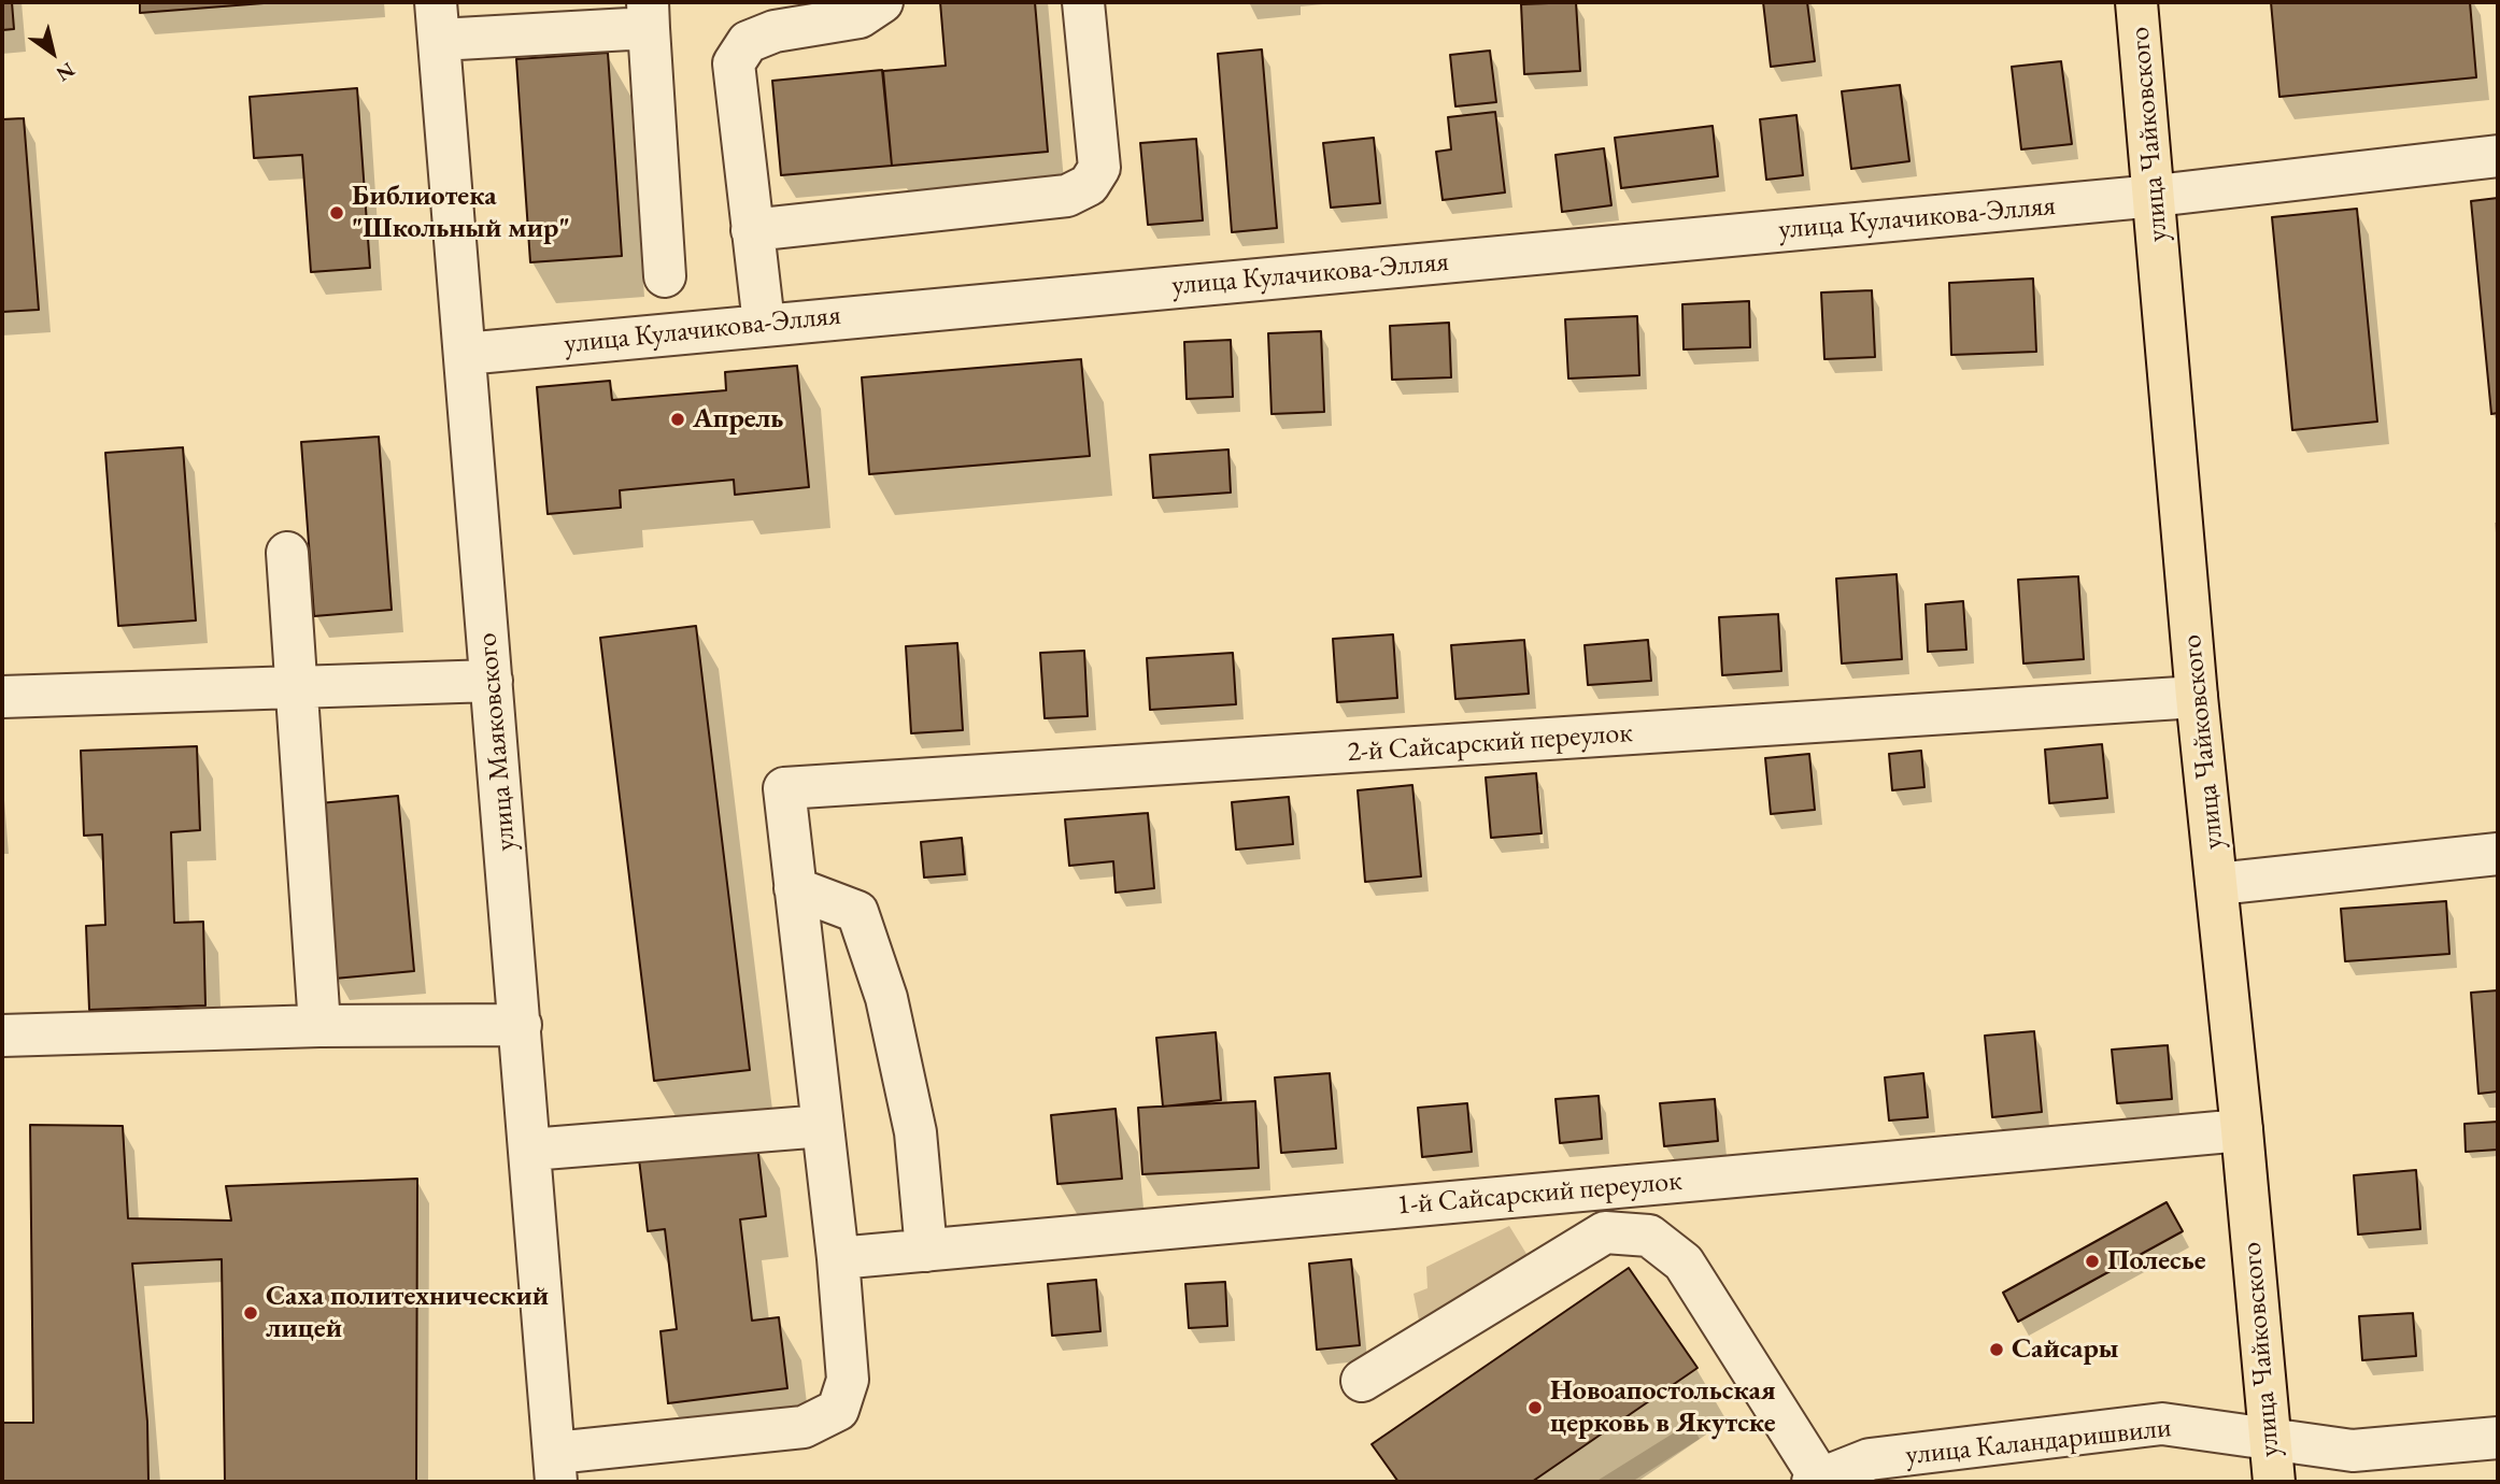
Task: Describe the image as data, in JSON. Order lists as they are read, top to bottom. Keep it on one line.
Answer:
{"streets":{"main road":["улица Чайковского"],"street":["улица Кулачикова-Элляя","улица Маяковского","2-й Сайсарский переулок","1-й Сайсарский переулок","улица Каландаришвили"]},"crossings":[["улица Чайковского","улица Кулачикова-Элляя"],["улица Чайковского","2-й Сайсарский переулок"],["улица Чайковского","1-й Сайсарский переулок"],["улица Чайковского","улица Каландаришвили"],["улица Кулачикова-Элляя","улица Маяковского"]],"places":["Библиотека \"Школьный мир\"","Апрель","Полесье","Саха политехнический лицей","Сайсары","Новоапостольская церковь в Якутске"],"north":"bottom right"}
